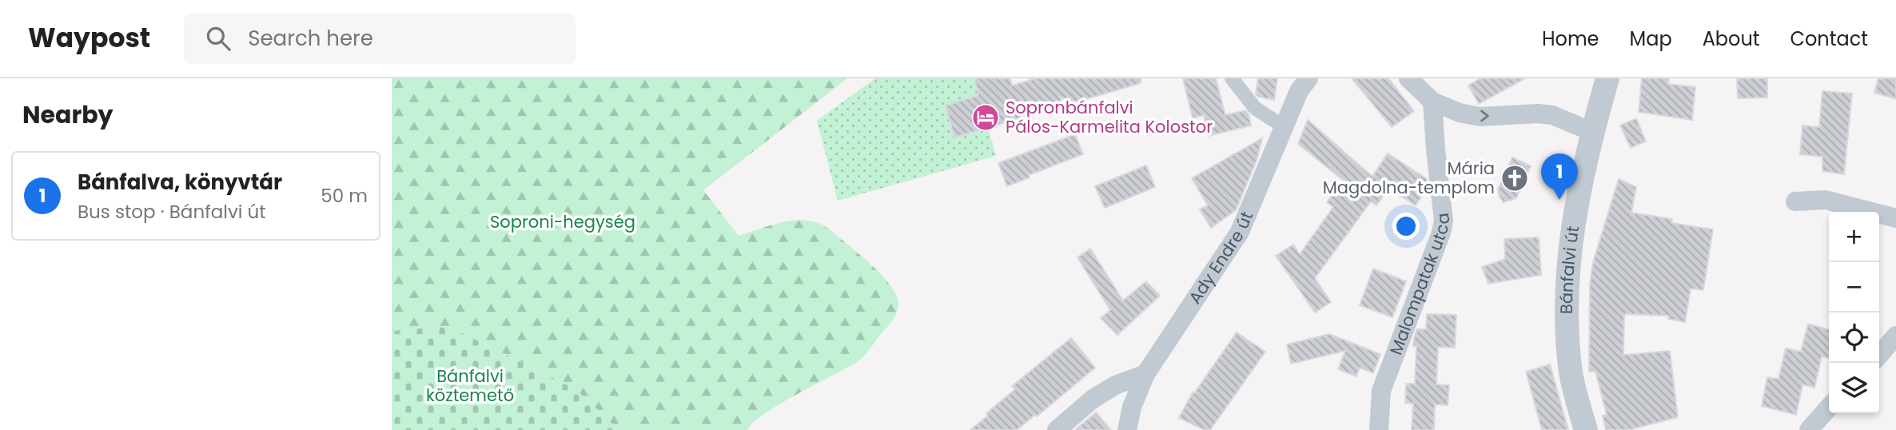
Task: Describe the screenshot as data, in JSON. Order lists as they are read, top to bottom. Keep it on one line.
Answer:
{"streets":{"street":["Ady Endre út","Bánfalvi út","Malompatak utca"]},"parks":["Soproni-hegység","Bánfalvi köztemető"],"places":{"hotel":["Sopronbánfalvi Pálos-Karmelita Kolostor"],"church":["Mária Magdolna-templom"]},"page":{"header":"Waypost","search":"Search here","nav":["Home","Map","About","Contact"],"heading":"Nearby","list":[{"mark":"1","name":"Bánfalva, könyvtár","note":"Bus stop · Bánfalvi út","value":"50 m"}],"pins":"1","map_buttons":["+","−"]}}
